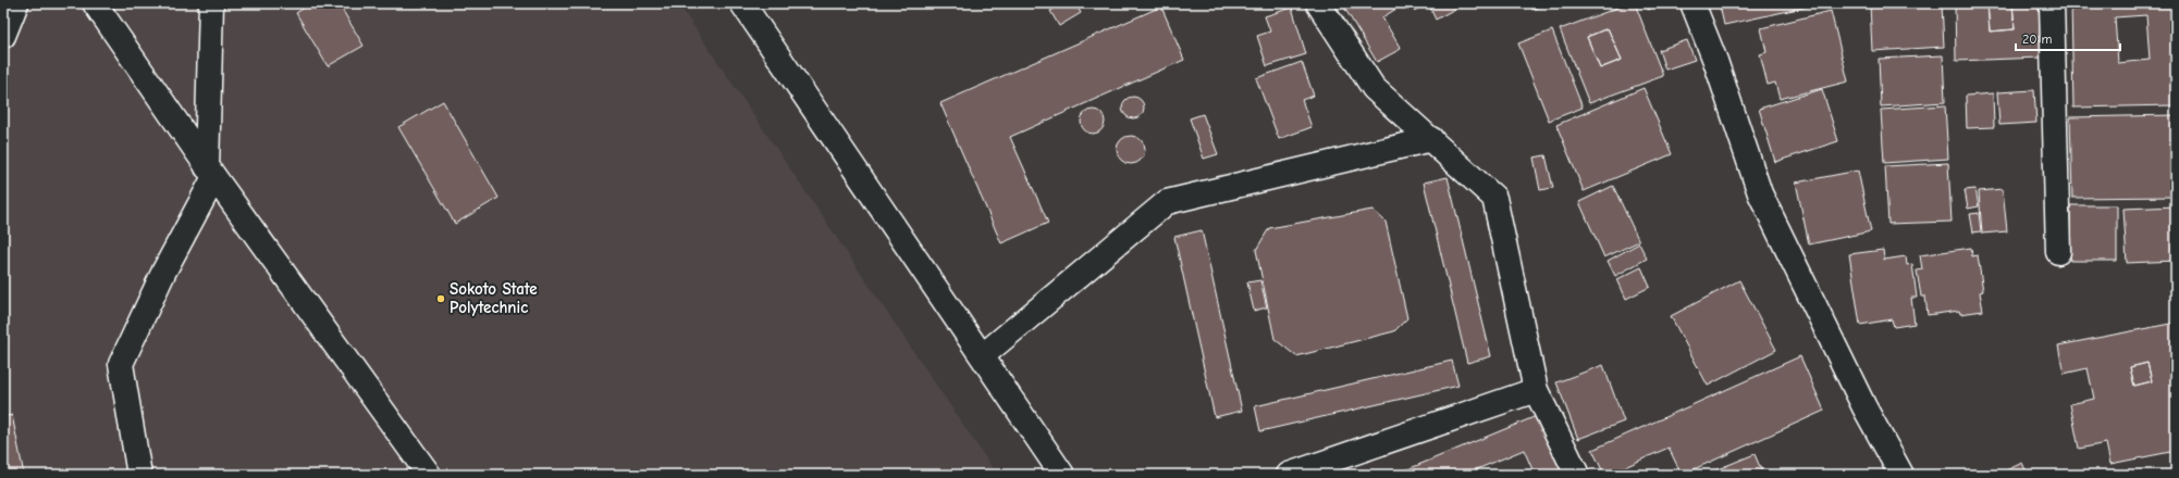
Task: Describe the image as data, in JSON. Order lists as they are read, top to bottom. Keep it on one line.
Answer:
{"places":["Sokoto State Polytechnic"],"scale_bar":"20 m"}
